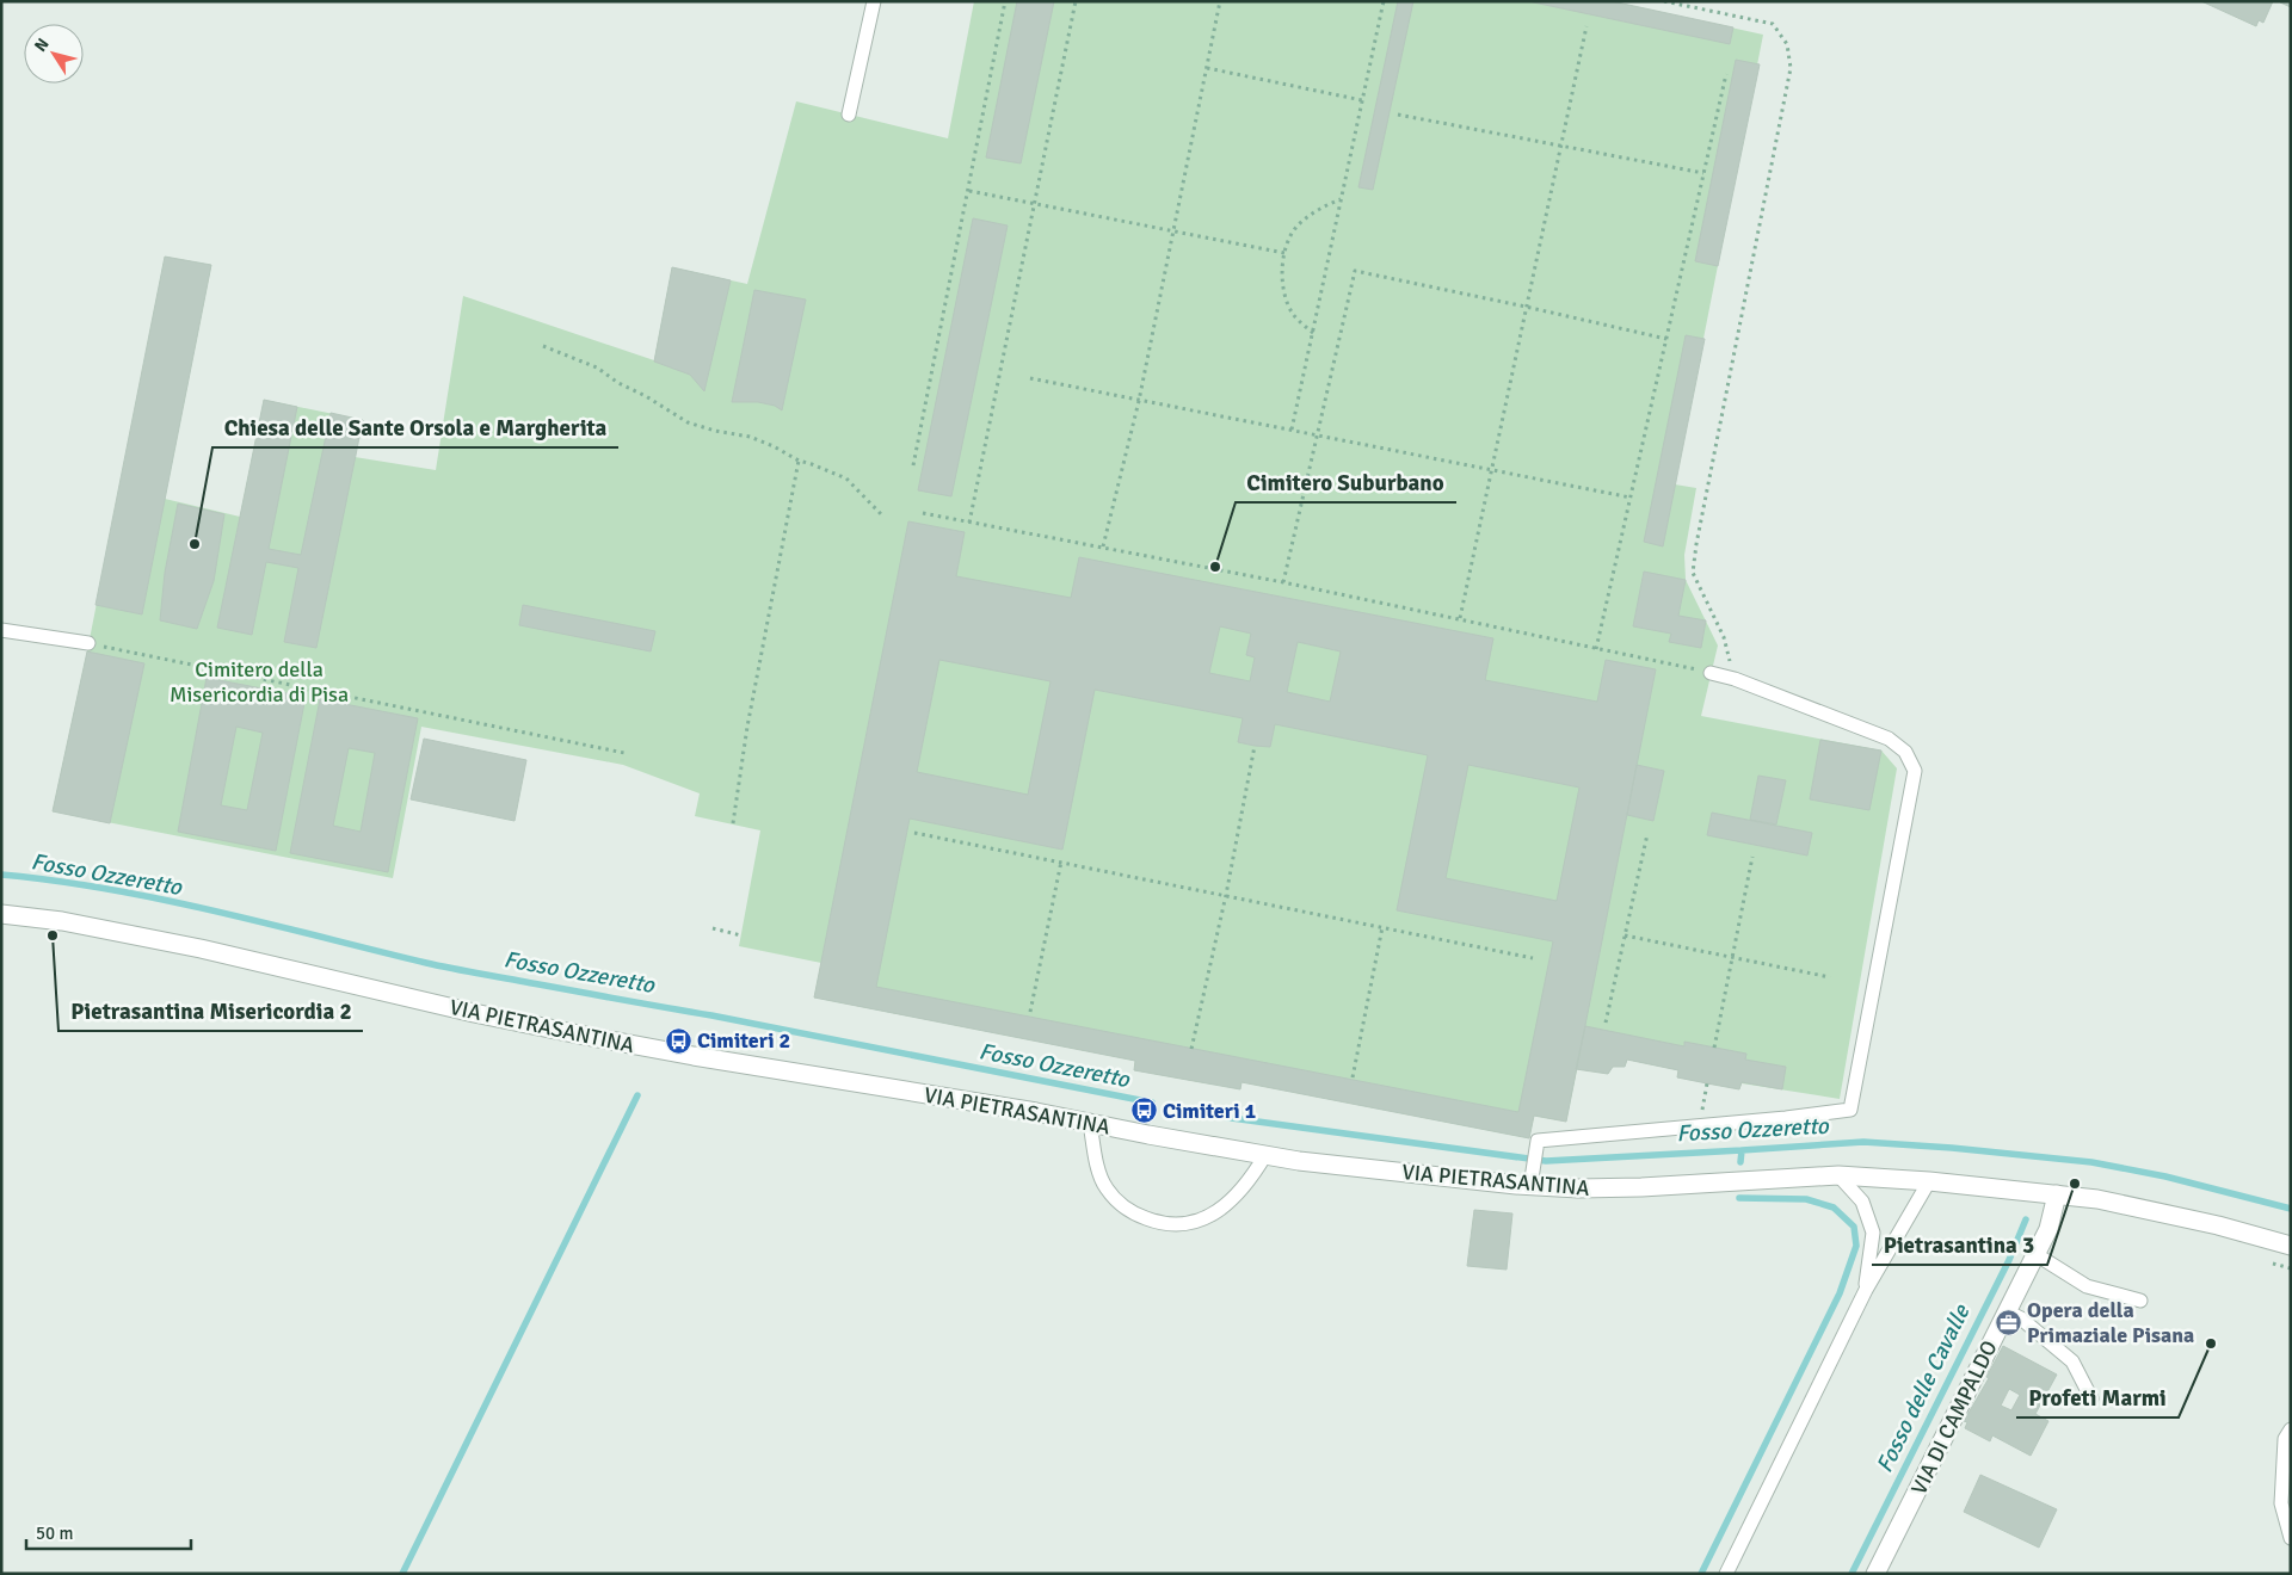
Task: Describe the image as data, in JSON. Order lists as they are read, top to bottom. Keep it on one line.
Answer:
{"streets":{"street":["VIA PIETRASANTINA","VIA DI CAMPALDO"]},"crossings":[["VIA PIETRASANTINA","VIA DI CAMPALDO"]],"water":["Fosso Ozzeretto","Fosso delle Cavalle"],"parks":["Cimitero della Misericordia di Pisa"],"places":{"other":["Chiesa delle Sante Orsola e Margherita","Cimitero Suburbano","Pietrasantina Misericordia 2","Pietrasantina 3","Profeti Marmi"],"bus stop":["Cimiteri 2","Cimiteri 1"],"office":["Opera della Primaziale Pisana"]},"scale_bar":"50 m","north":"top left"}
